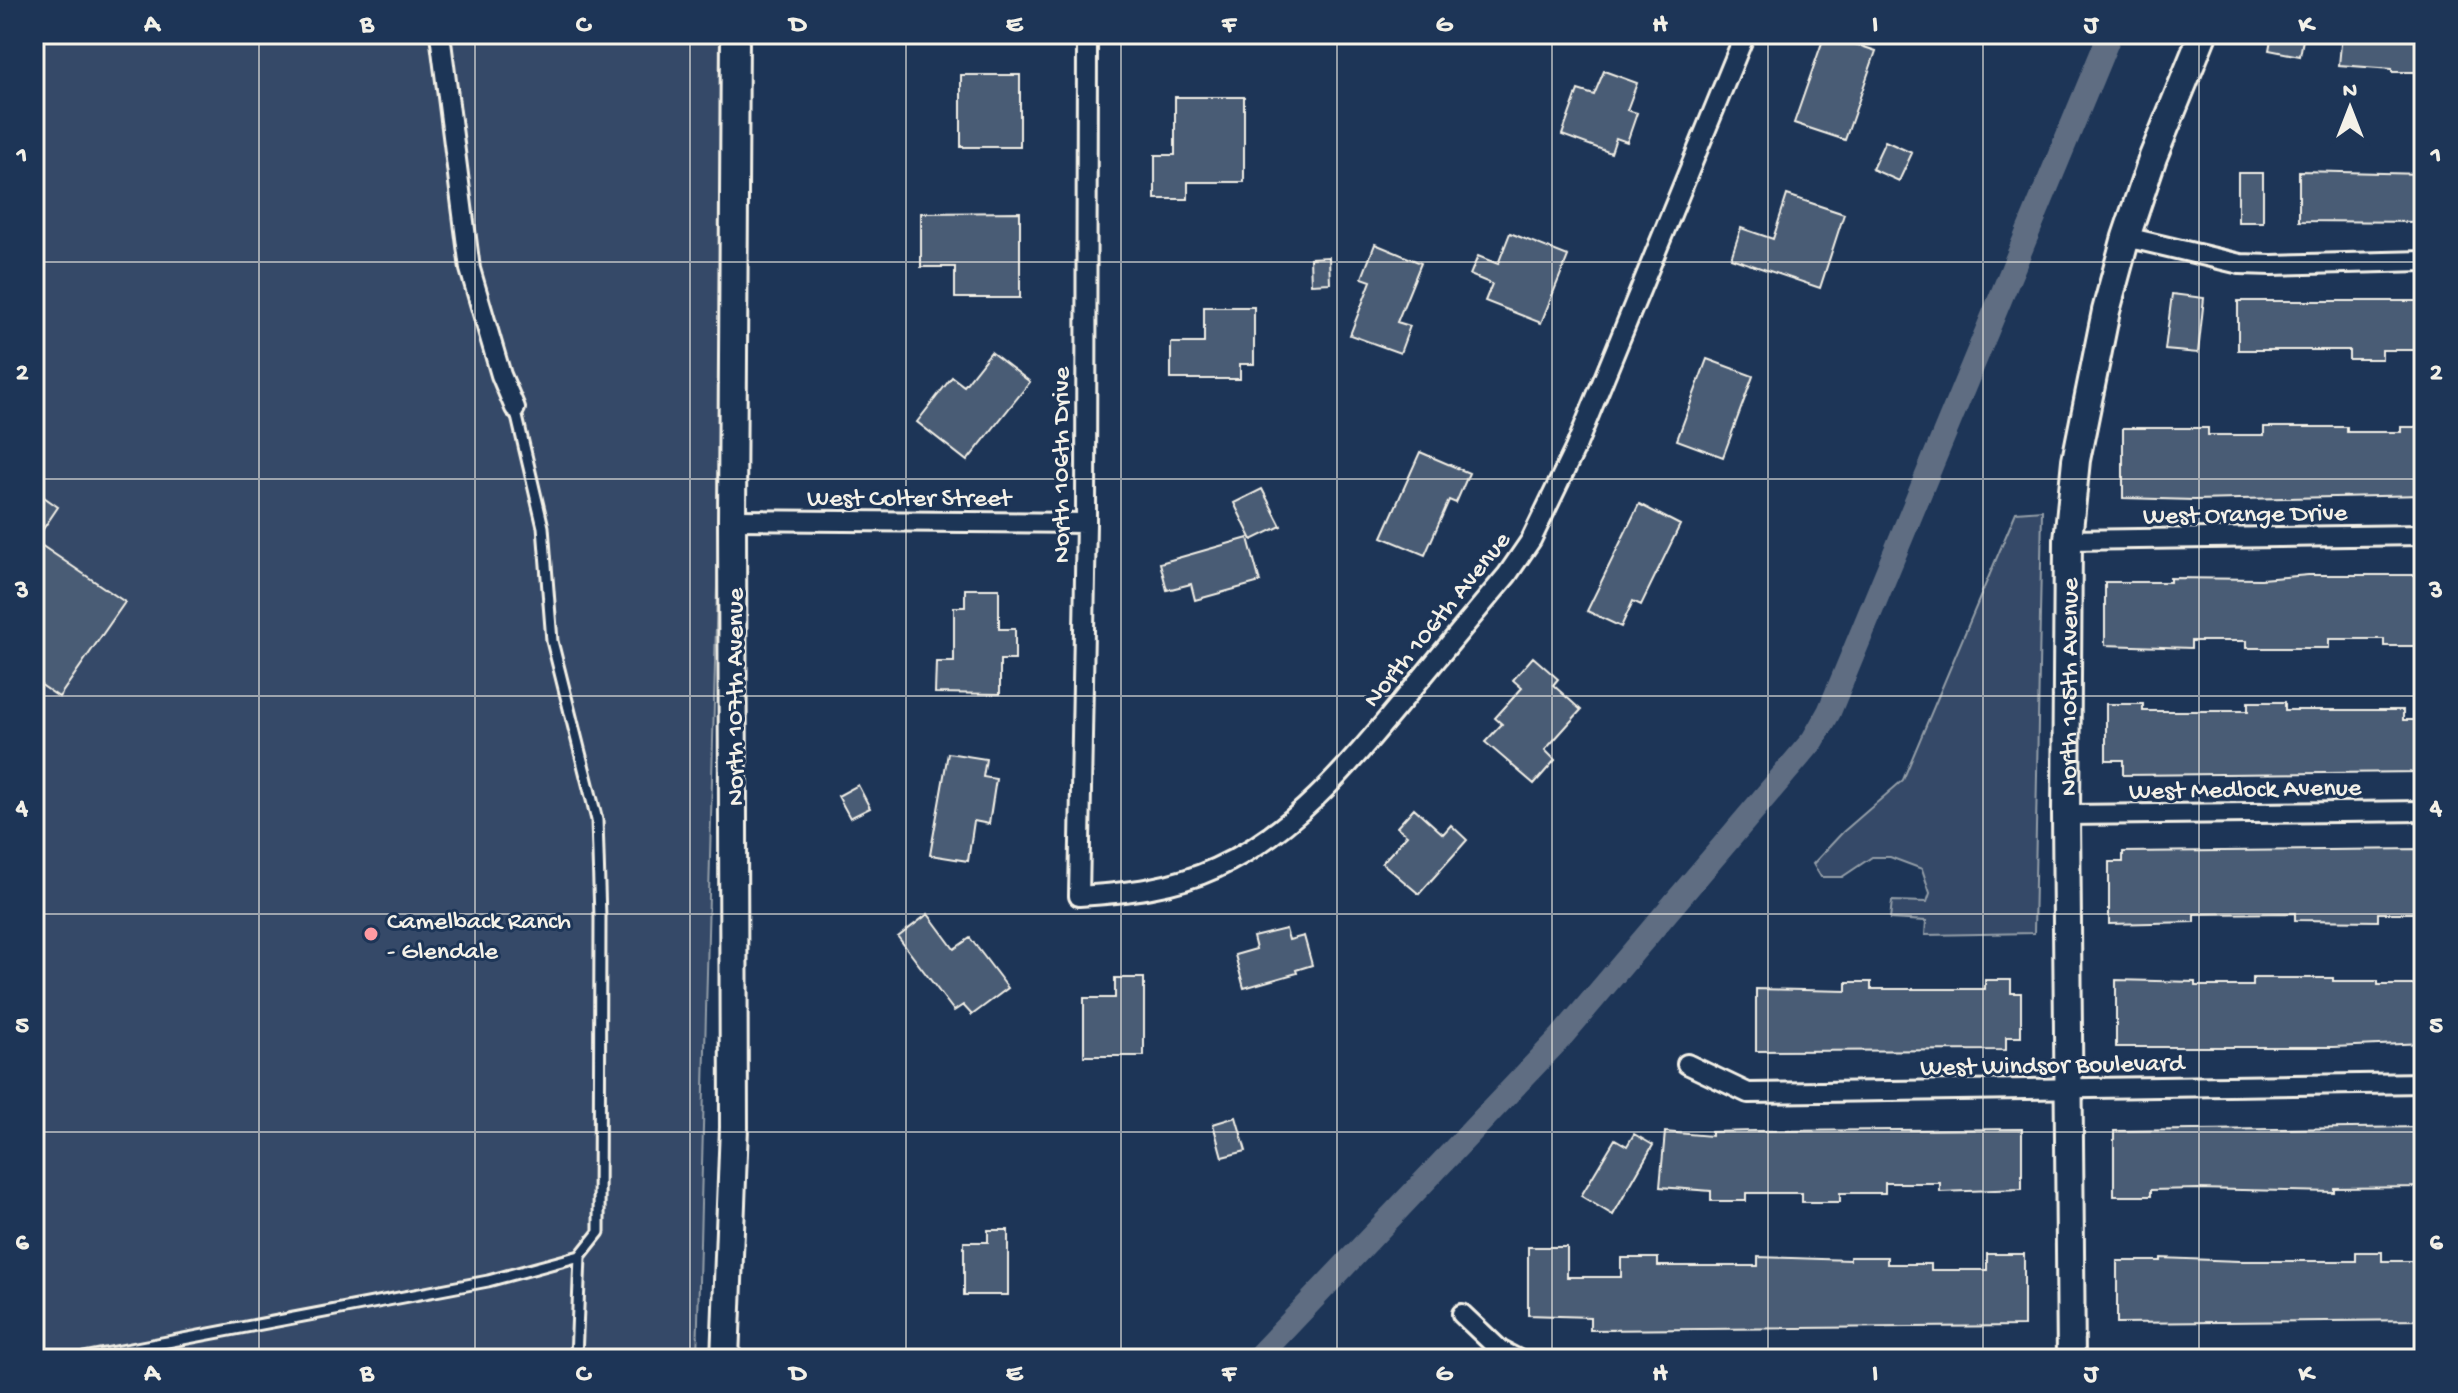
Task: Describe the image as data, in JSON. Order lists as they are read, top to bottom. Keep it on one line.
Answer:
{"streets":{"street":["North 106th Drive","West Colter Street","West Orange Drive","North 106th Avenue","North 105th Avenue","North 107th Avenue","West Medlock Avenue","West Windsor Boulevard"]},"crossings":[["North 106th Drive","West Colter Street"],["North 106th Drive","North 106th Avenue"],["West Colter Street","North 107th Avenue"],["West Orange Drive","North 105th Avenue"],["North 105th Avenue","West Medlock Avenue"],["North 105th Avenue","West Windsor Boulevard"]],"places":["Camelback Ranch - Glendale"],"north":"top","grid":{"columns":["A","B","C","D","E","F","G","H","I","J","K"],"rows":["1","2","3","4","5","6"]}}
